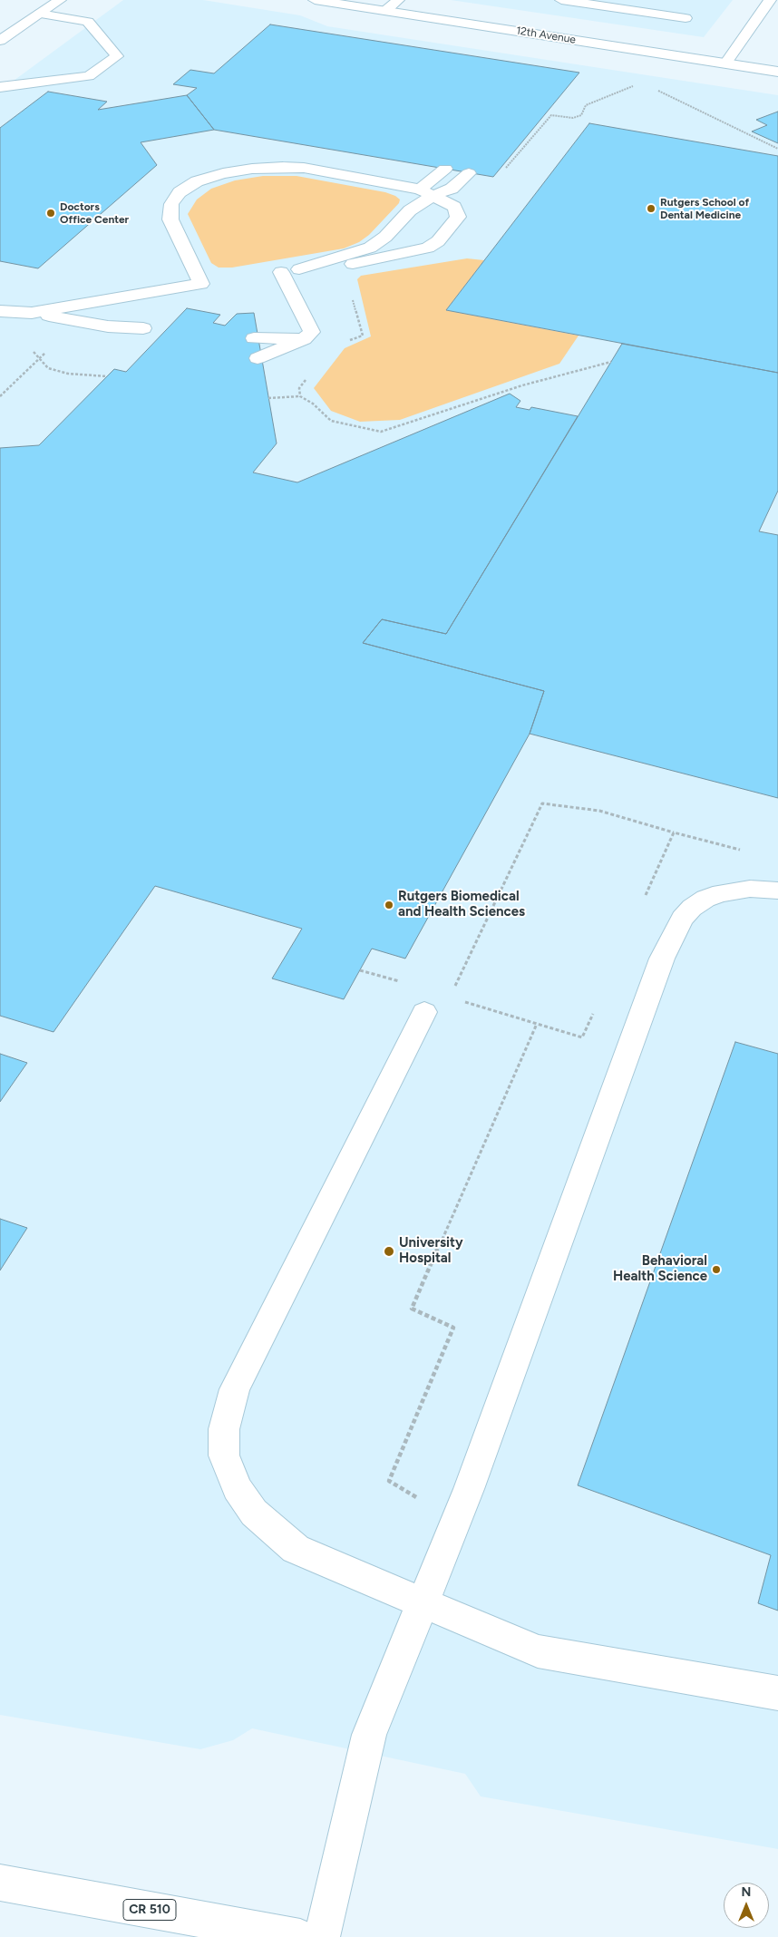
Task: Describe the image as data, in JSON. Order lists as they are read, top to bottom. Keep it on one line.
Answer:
{"streets":{"street":["12th Avenue","CR 510"]},"places":["Rutgers School of Dental Medicine","Doctors Office Center","Rutgers Biomedical and Health Sciences","University Hospital","Behavioral Health Science"],"north":"top"}
